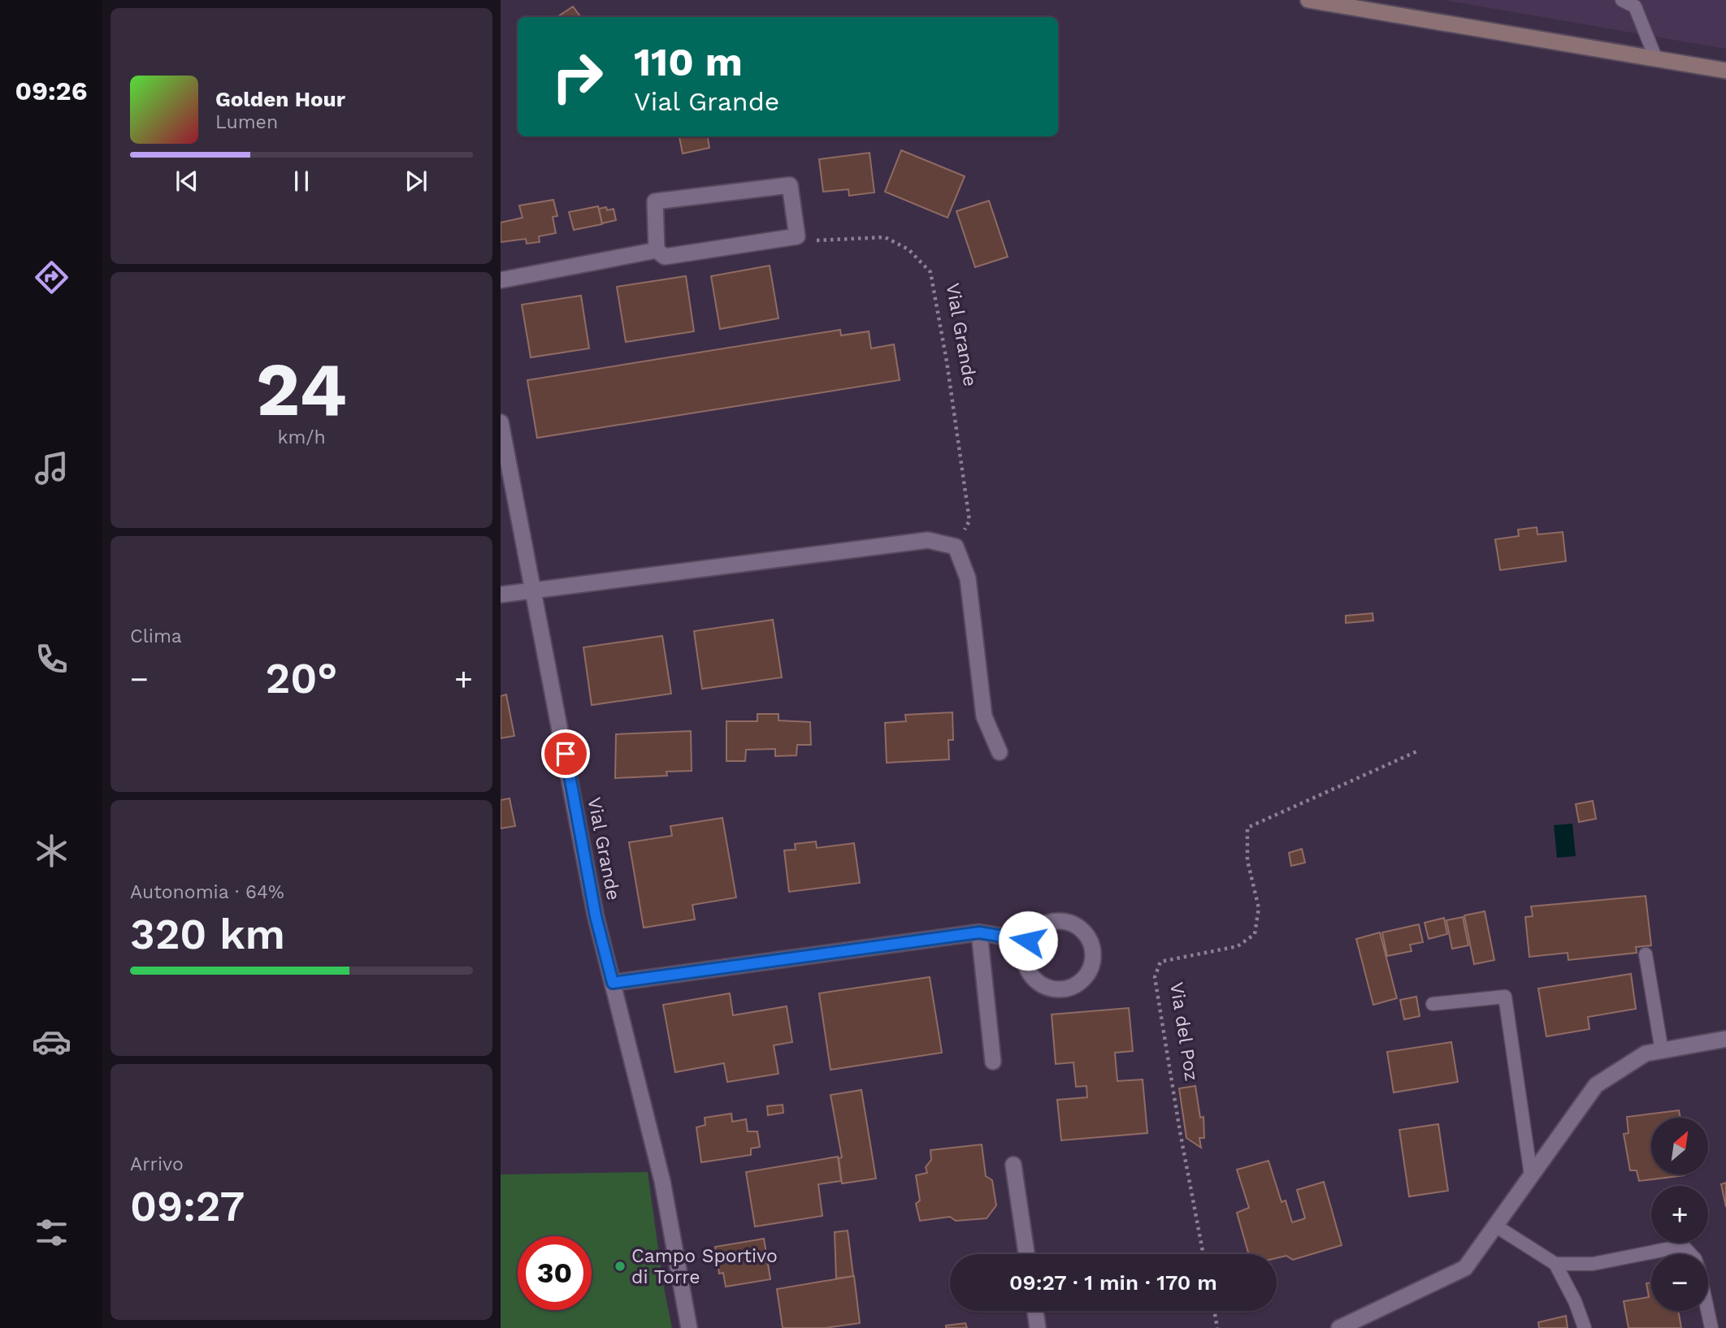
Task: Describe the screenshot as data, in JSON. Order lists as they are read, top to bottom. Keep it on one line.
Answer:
{"streets":{"street":["Vial Grande"],"path":["Via del Poz"]},"places":["Campo Sportivo di Torre"],"north":"top right","page":{"tabs":"09:26","turn":["110 m","Vial Grande"],"song":["Golden Hour","Lumen"],"tile":[["24","km/h"],"Clima",["Autonomia · 64%","320 km"],["Arrivo","09:27"]],"heat":["−","20°","+"],"map_buttons":["+","−"],"limit":"30","trip":"09:27 · 1 min · 170 m"}}
